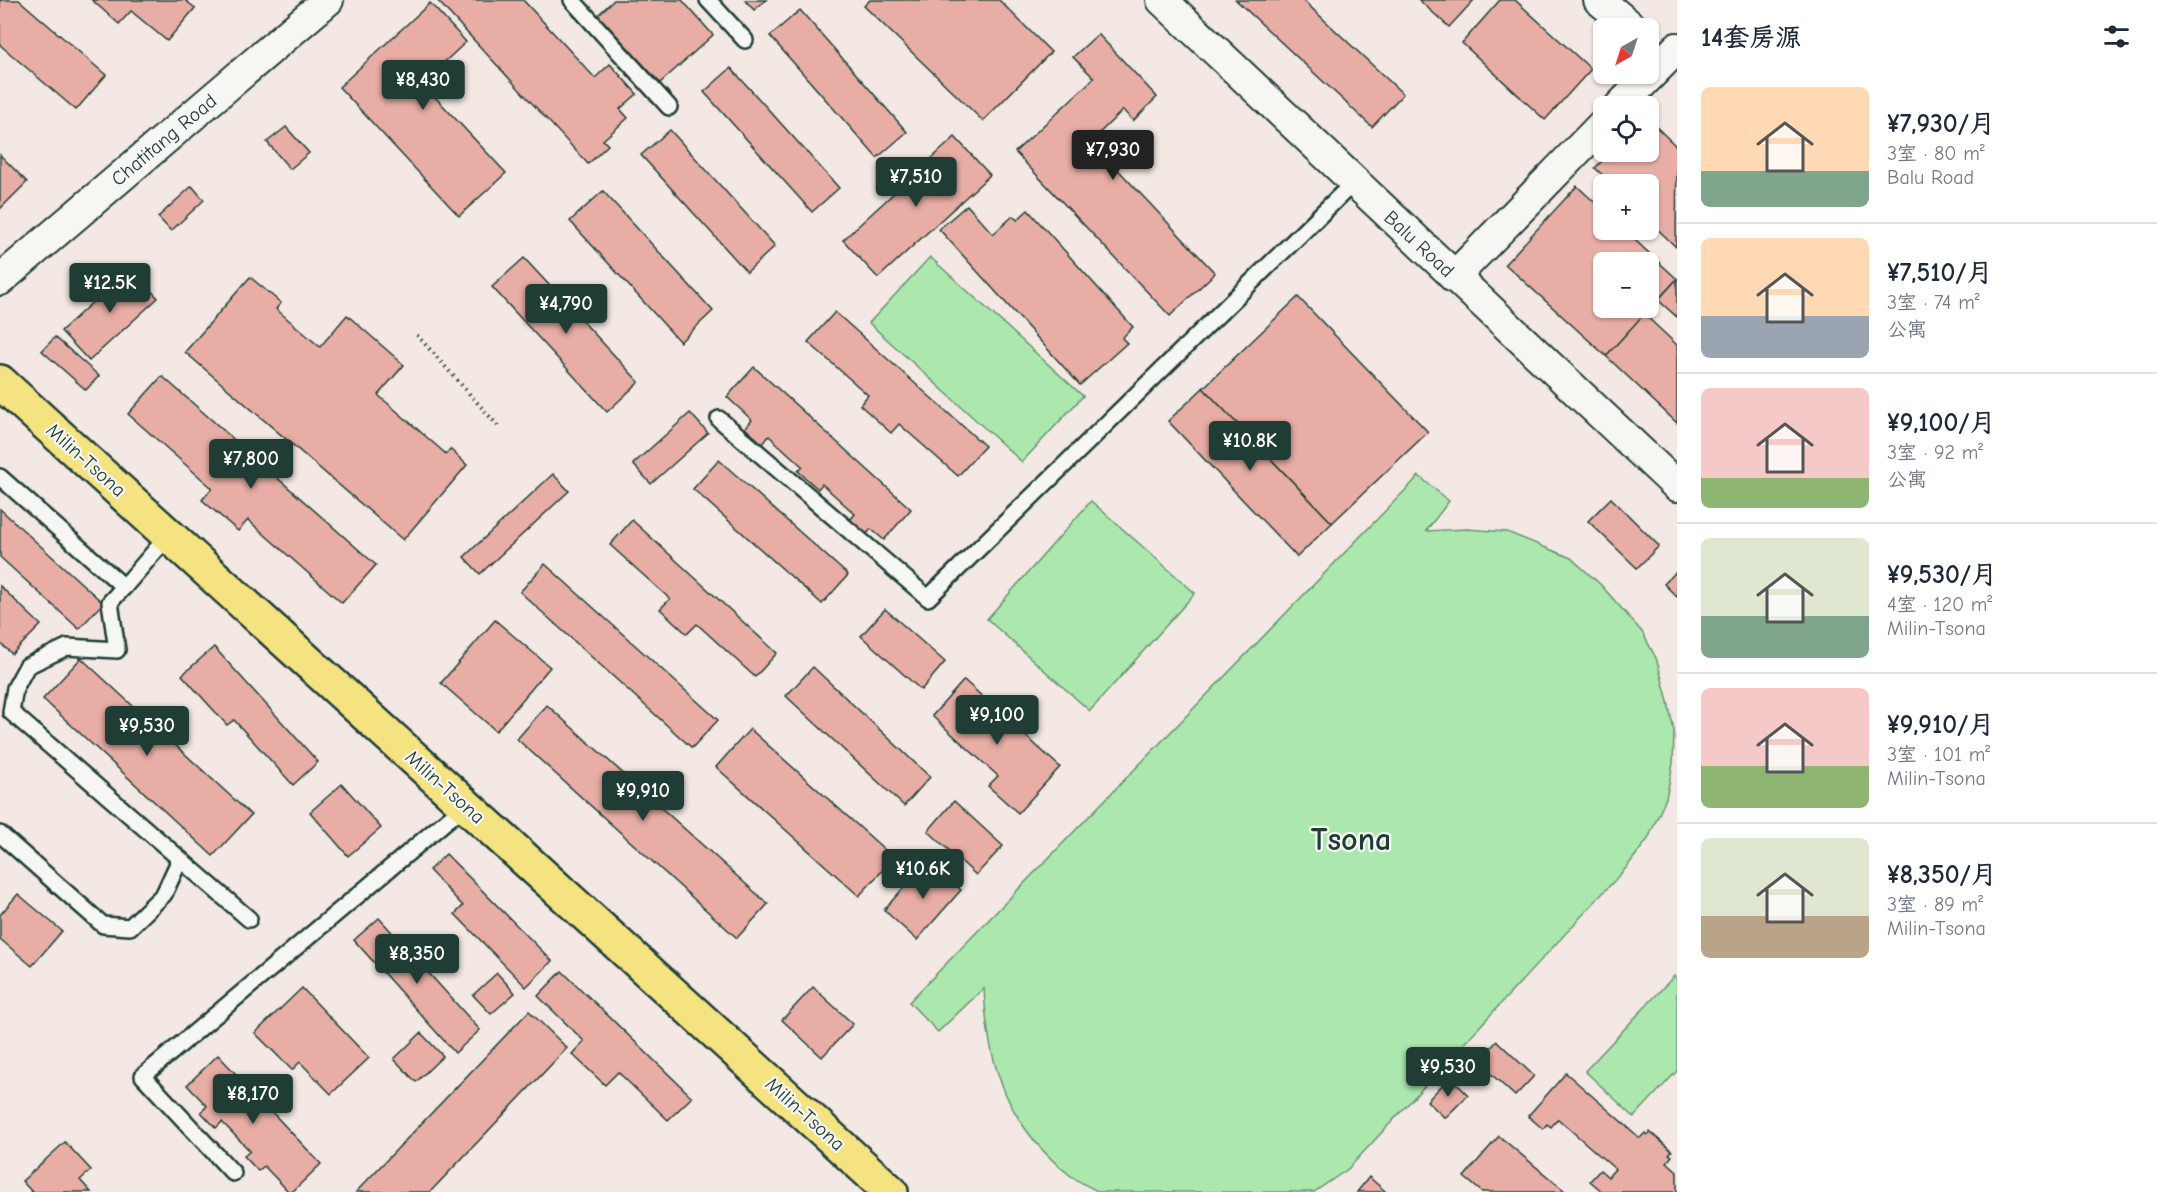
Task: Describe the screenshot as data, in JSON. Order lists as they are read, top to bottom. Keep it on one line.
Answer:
{"streets":{"highway":["Milin-Tsona"],"street":["Chatitang Road","Balu Road"]},"districts":["Tsona"],"north":"bottom left","page":{"heading":"14套房源","map_buttons":["+","−"],"price":["¥8,430","¥7,930","¥7,510","¥12.5K","¥4,790","¥10.8K","¥7,800","¥9,100","¥9,530","¥9,910","¥10.6K","¥8,350","¥9,530","¥8,170"],"list":[{"name":"¥7,930/月","note":"3室 · 80 m² · Balu Road"},{"name":"¥7,510/月","note":"3室 · 74 m² · 公寓"},{"name":"¥9,100/月","note":"3室 · 92 m² · 公寓"},{"name":"¥9,530/月","note":"4室 · 120 m² · Milin-Tsona"},{"name":"¥9,910/月","note":"3室 · 101 m² · Milin-Tsona"},{"name":"¥8,350/月","note":"3室 · 89 m² · Milin-Tsona"}]}}
